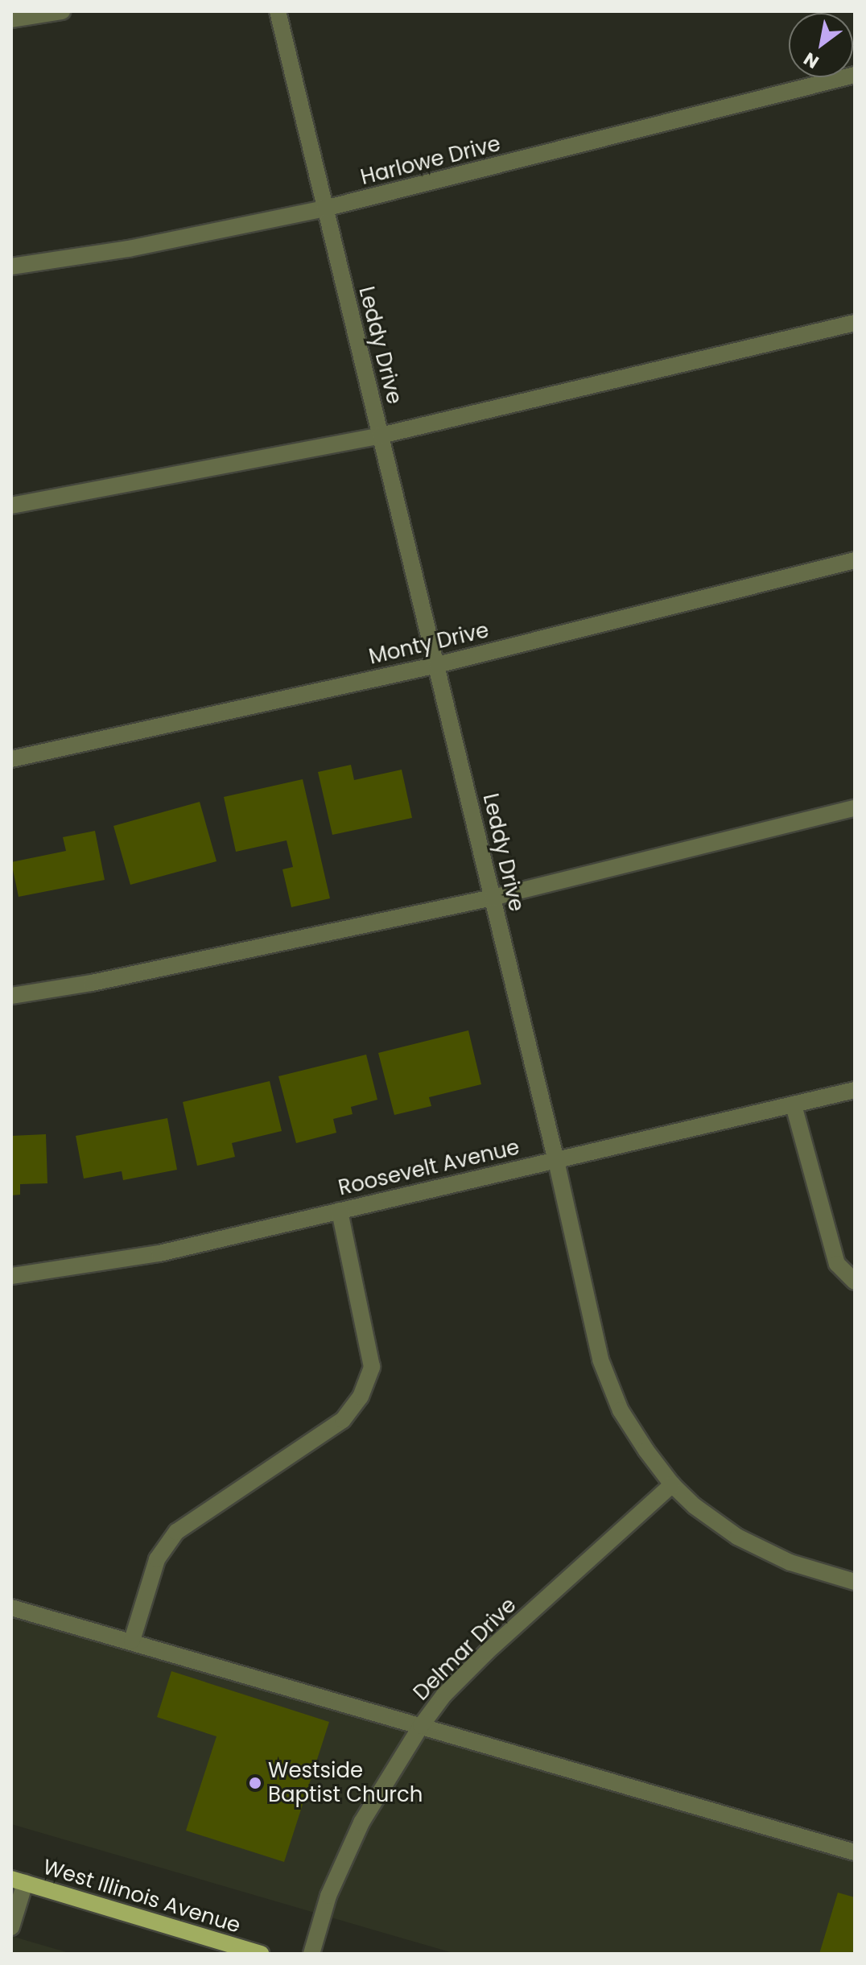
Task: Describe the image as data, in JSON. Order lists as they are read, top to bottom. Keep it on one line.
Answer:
{"streets":{"main road":["West Illinois Avenue"],"street":["Harlowe Drive","Leddy Drive","Monty Drive","Roosevelt Avenue","Delmar Drive"]},"crossings":[["Harlowe Drive","Leddy Drive"],["Leddy Drive","Monty Drive"],["Leddy Drive","Roosevelt Avenue"],["Leddy Drive","Delmar Drive"]],"places":["Westside Baptist Church"],"north":"bottom left"}
